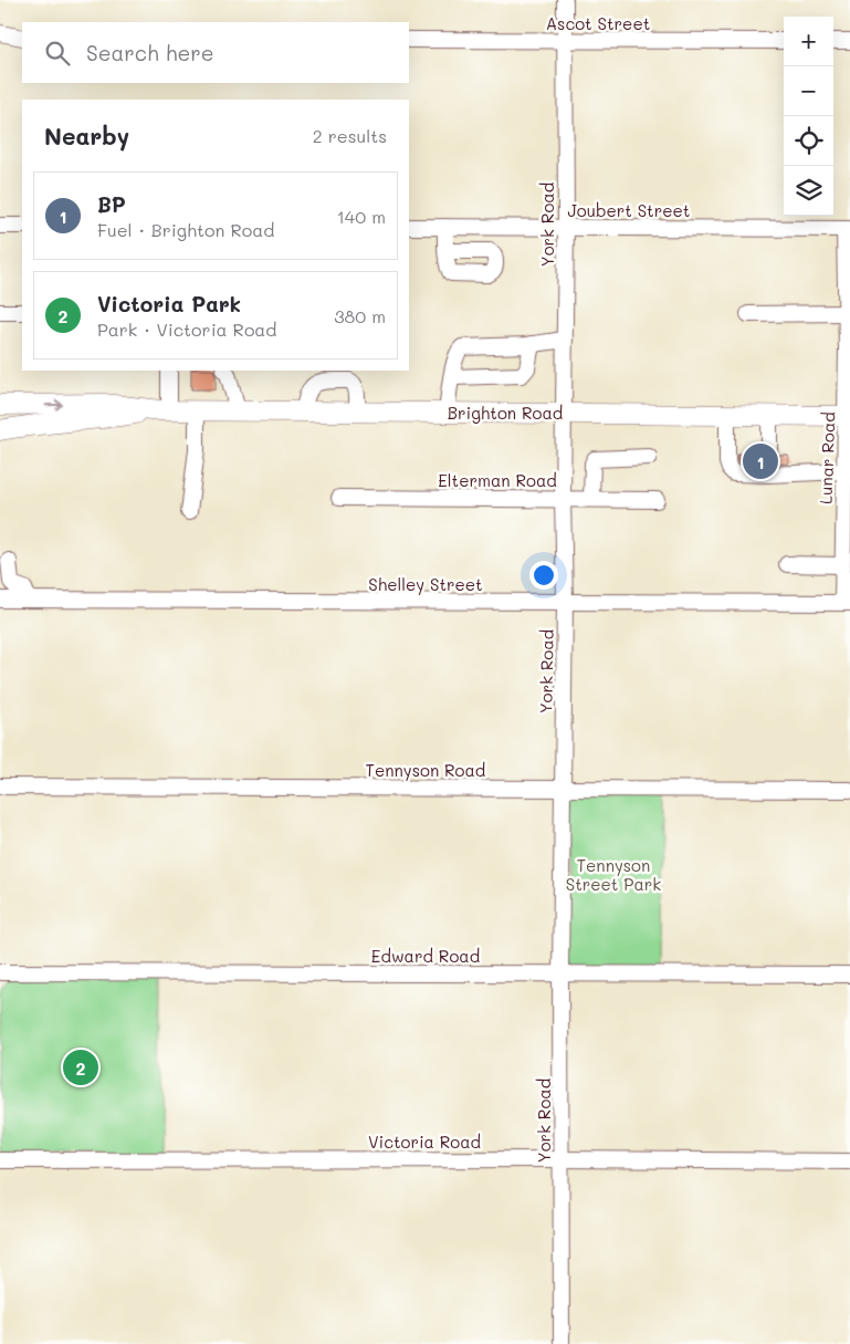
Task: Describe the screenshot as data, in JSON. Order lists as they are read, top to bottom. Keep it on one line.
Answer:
{"streets":{"main road":["Brighton Road"],"street":["Ascot Street","Joubert Street","York Road","Lunar Road","Elterman Road","Shelley Street","Tennyson Road","Edward Road","Victoria Road"]},"crossings":[["Ascot Street","York Road"],["Joubert Street","York Road"],["Joubert Street","Lunar Road"],["York Road","Brighton Road"],["York Road","Elterman Road"],["York Road","Shelley Street"],["York Road","Tennyson Road"],["York Road","Edward Road"],["York Road","Victoria Road"],["Brighton Road","Lunar Road"],["Lunar Road","Shelley Street"]],"parks":["Tennyson Street Park"],"page":{"map_buttons":["+","−"],"search":"Search here","heading":["Nearby","2 results"],"list":[{"mark":"1","name":"BP","note":"Fuel · Brighton Road","value":"140 m"},{"mark":"2","name":"Victoria Park","note":"Park · Victoria Road","value":"380 m"}],"pins":["1","2"]}}
